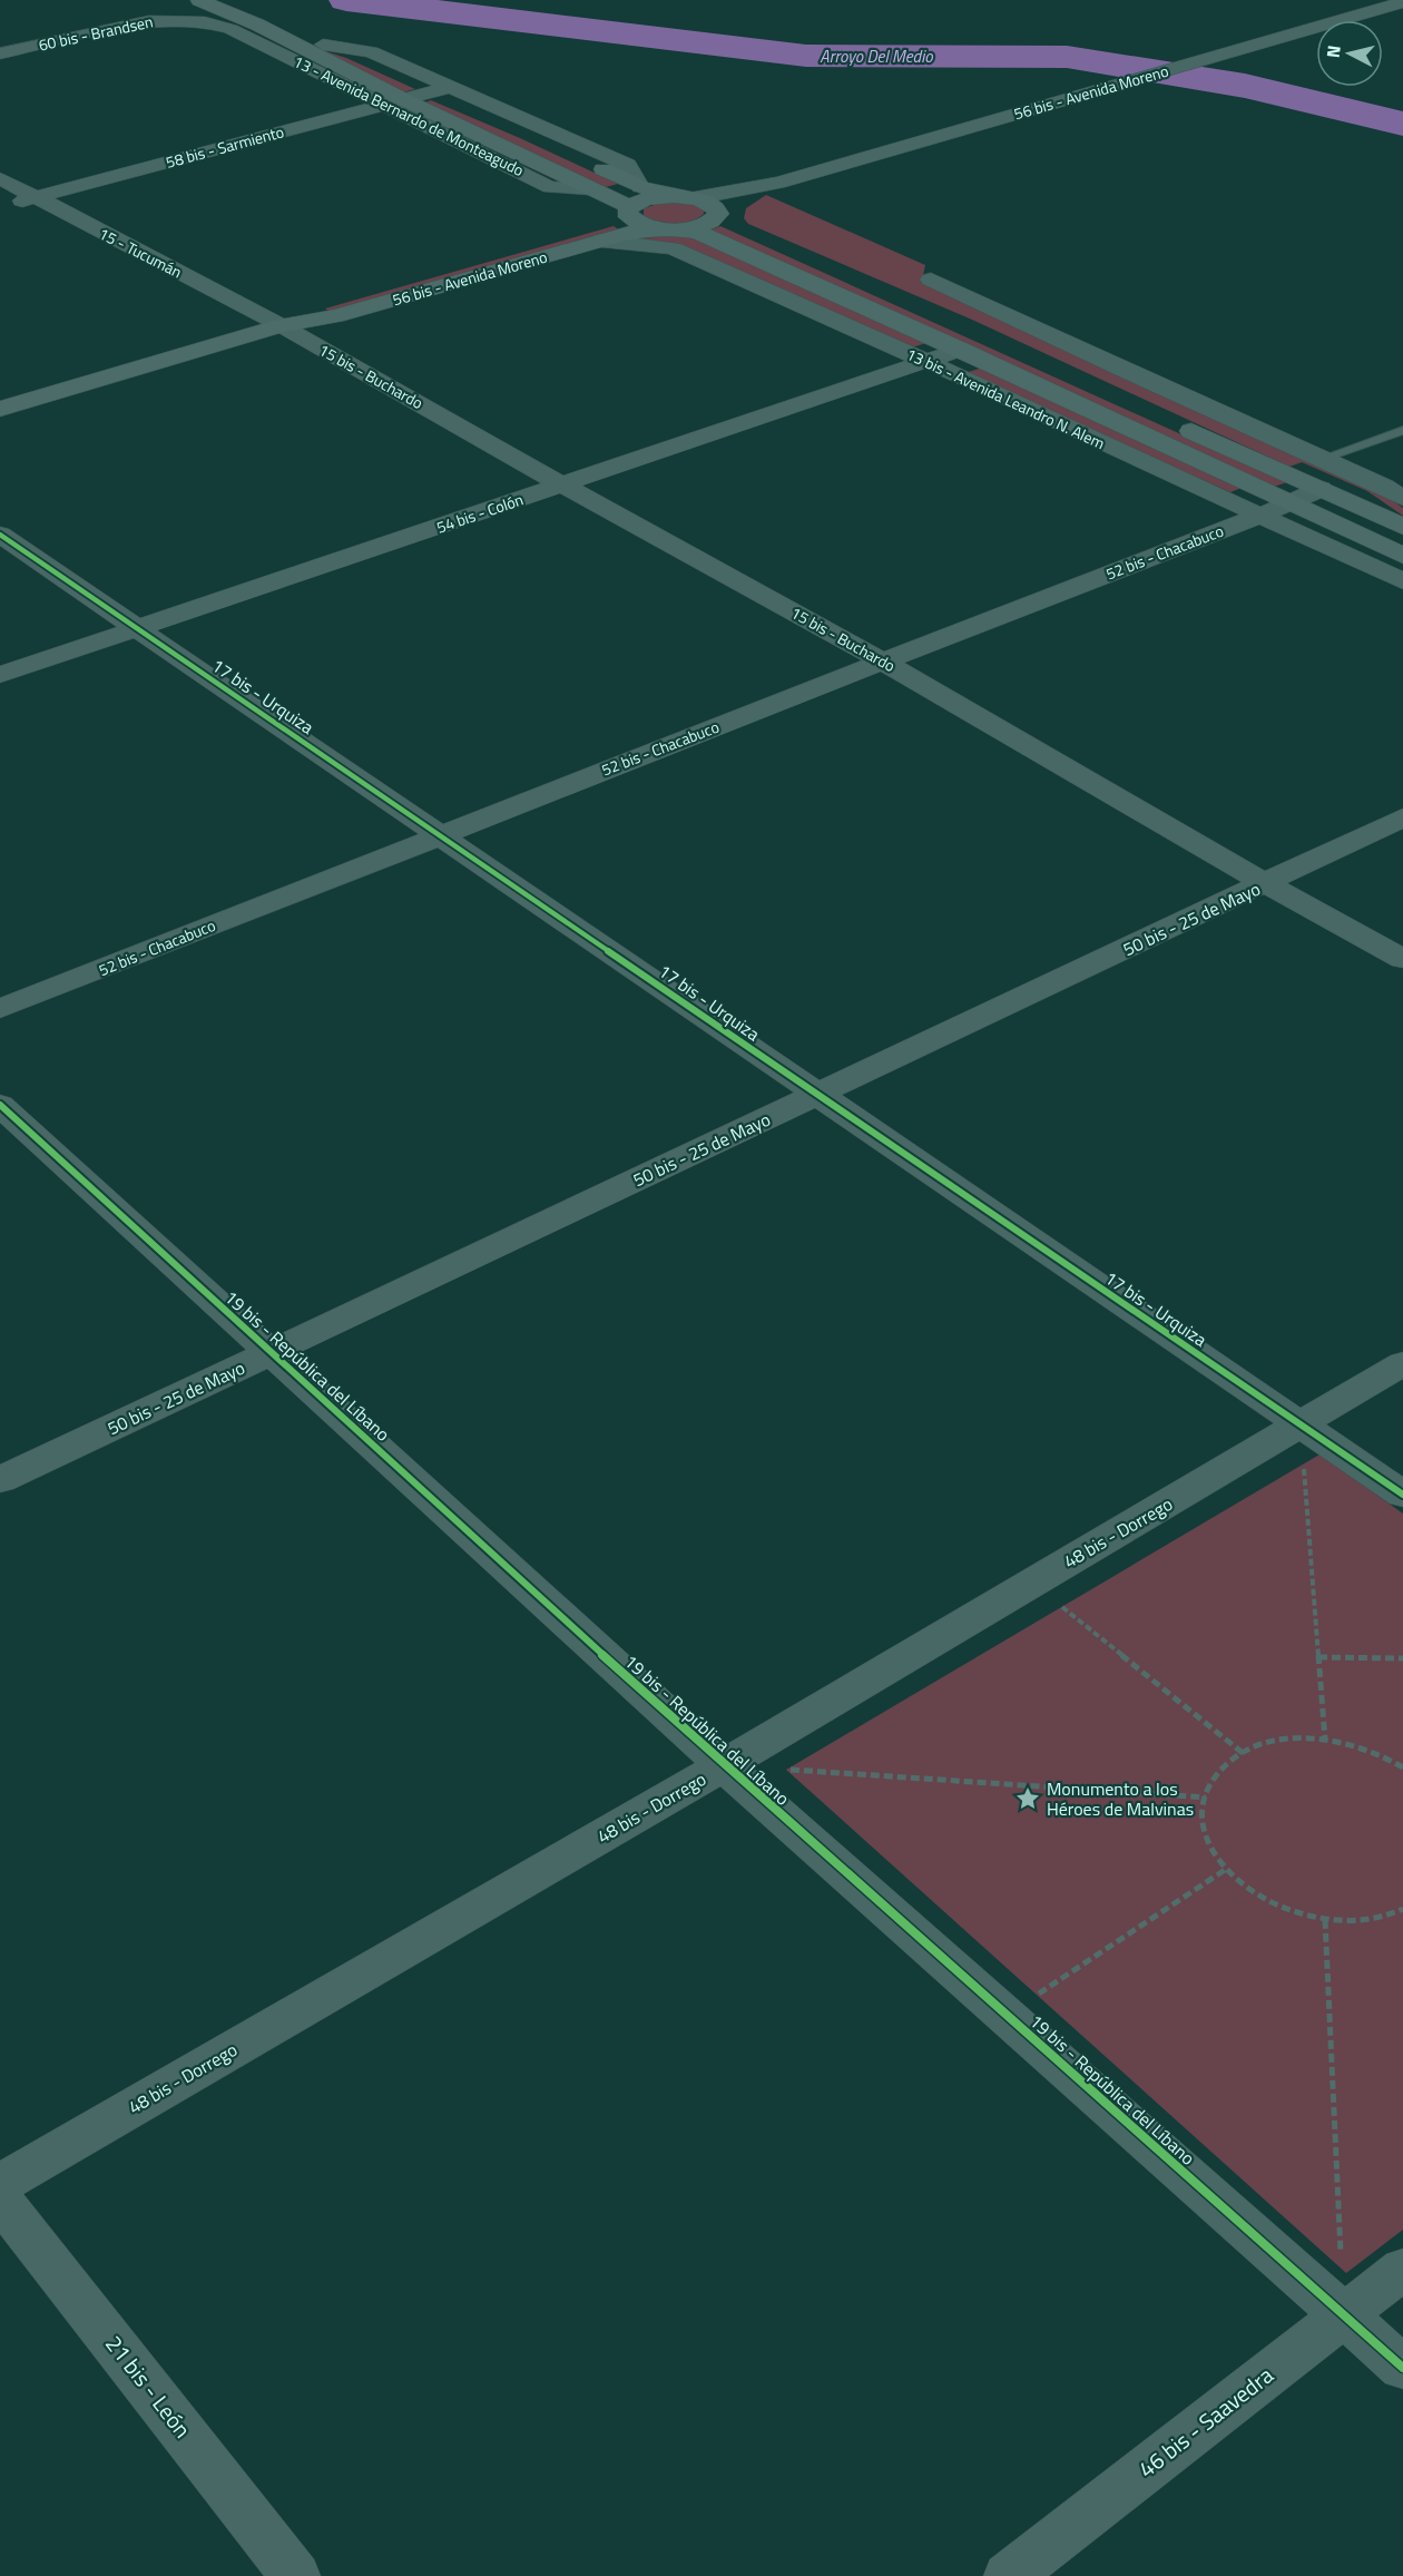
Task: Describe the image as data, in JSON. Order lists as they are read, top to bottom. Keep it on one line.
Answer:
{"streets":{"main road":["56 bis - Avenida Moreno","13 - Avenida Bernardo de Monteagudo","13 bis - Avenida Leandro N. Alem"],"street":["60 bis - Brandsen","58 bis - Sarmiento","15 - Tucumán","15 bis - Buchardo","54 bis - Colón","52 bis - Chacabuco","17 bis - Urquiza","50 bis - 25 de Mayo","19 bis - República del Líbano","48 bis - Dorrego","21 bis - León","46 bis - Saavedra"]},"crossings":[["60 bis - Brandsen","13 - Avenida Bernardo de Monteagudo"],["56 bis - Avenida Moreno","13 - Avenida Bernardo de Monteagudo"],["56 bis - Avenida Moreno","15 - Tucumán"],["56 bis - Avenida Moreno","15 bis - Buchardo"],["56 bis - Avenida Moreno","13 bis - Avenida Leandro N. Alem"],["13 - Avenida Bernardo de Monteagudo","58 bis - Sarmiento"],["13 - Avenida Bernardo de Monteagudo","13 bis - Avenida Leandro N. Alem"],["58 bis - Sarmiento","15 - Tucumán"],["15 - Tucumán","15 bis - Buchardo"],["15 bis - Buchardo","54 bis - Colón"],["15 bis - Buchardo","52 bis - Chacabuco"],["15 bis - Buchardo","50 bis - 25 de Mayo"],["13 bis - Avenida Leandro N. Alem","54 bis - Colón"],["13 bis - Avenida Leandro N. Alem","52 bis - Chacabuco"],["54 bis - Colón","17 bis - Urquiza"],["52 bis - Chacabuco","17 bis - Urquiza"],["17 bis - Urquiza","50 bis - 25 de Mayo"],["17 bis - Urquiza","48 bis - Dorrego"],["50 bis - 25 de Mayo","19 bis - República del Líbano"],["19 bis - República del Líbano","48 bis - Dorrego"],["19 bis - República del Líbano","46 bis - Saavedra"]],"water":["Arroyo Del Medio"],"places":{"place":["Monumento a los Héroes de Malvinas"]},"north":"left"}
